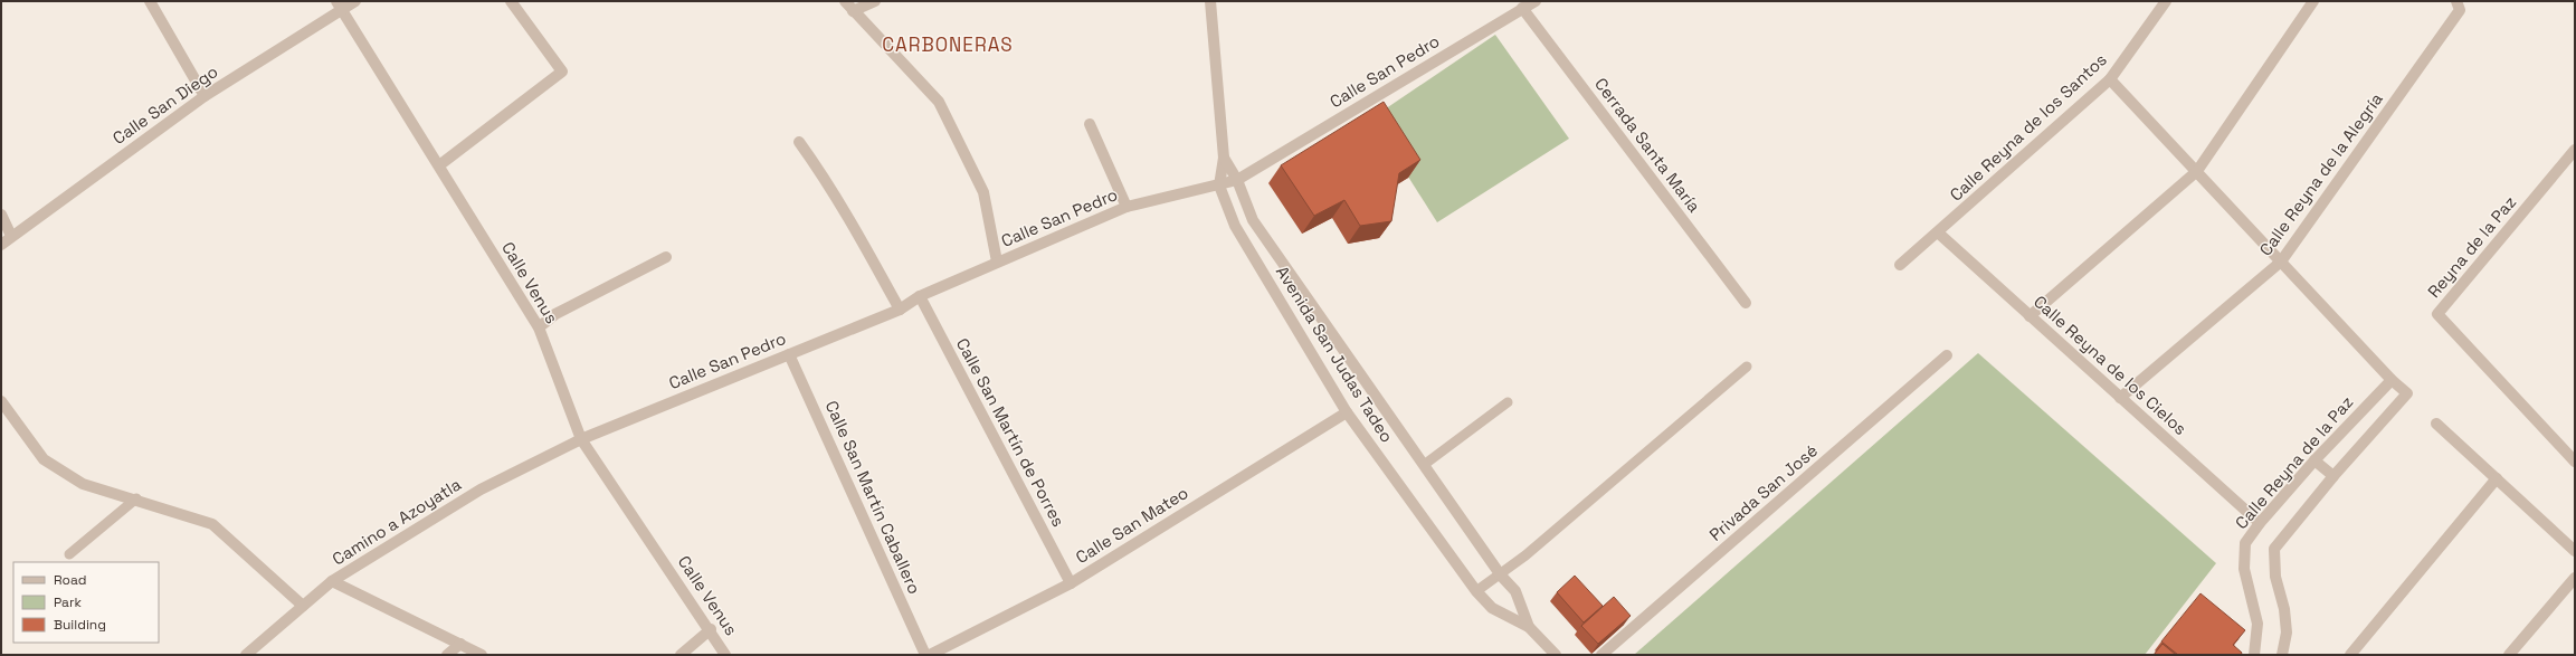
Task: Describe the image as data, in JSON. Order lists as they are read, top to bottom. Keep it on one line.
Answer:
{"streets":{"street":["Calle San Pedro","Calle San Diego","Calle Reyna de los Santos","Cerrada Santa María","Calle Reyna de la Alegría","Reyna de la Paz","Calle Venus","Avenida San Judas Tadeo","Calle Reyna de los Cielos","Calle San Martín de Porres","Calle Reyna de la Paz","Privada San José","Calle San Martín Caballero","Camino a Azoyatla","Calle San Mateo"]},"crossings":[["Calle San Pedro","Cerrada Santa María"],["Calle San Pedro","Calle Venus"],["Calle San Pedro","Avenida San Judas Tadeo"],["Calle San Pedro","Calle San Martín de Porres"],["Calle San Pedro","Calle San Martín Caballero"],["Calle San Pedro","Camino a Azoyatla"],["Calle San Diego","Calle Venus"],["Calle Reyna de los Santos","Calle Reyna de los Cielos"],["Calle Reyna de la Alegría","Calle Reyna de los Cielos"],["Calle Venus","Camino a Azoyatla"],["Avenida San Judas Tadeo","Calle San Mateo"],["Calle Reyna de los Cielos","Calle Reyna de la Paz"],["Calle San Martín de Porres","Calle San Mateo"]],"districts":["CARBONERAS"],"legend":["Road","Park","Building"]}
